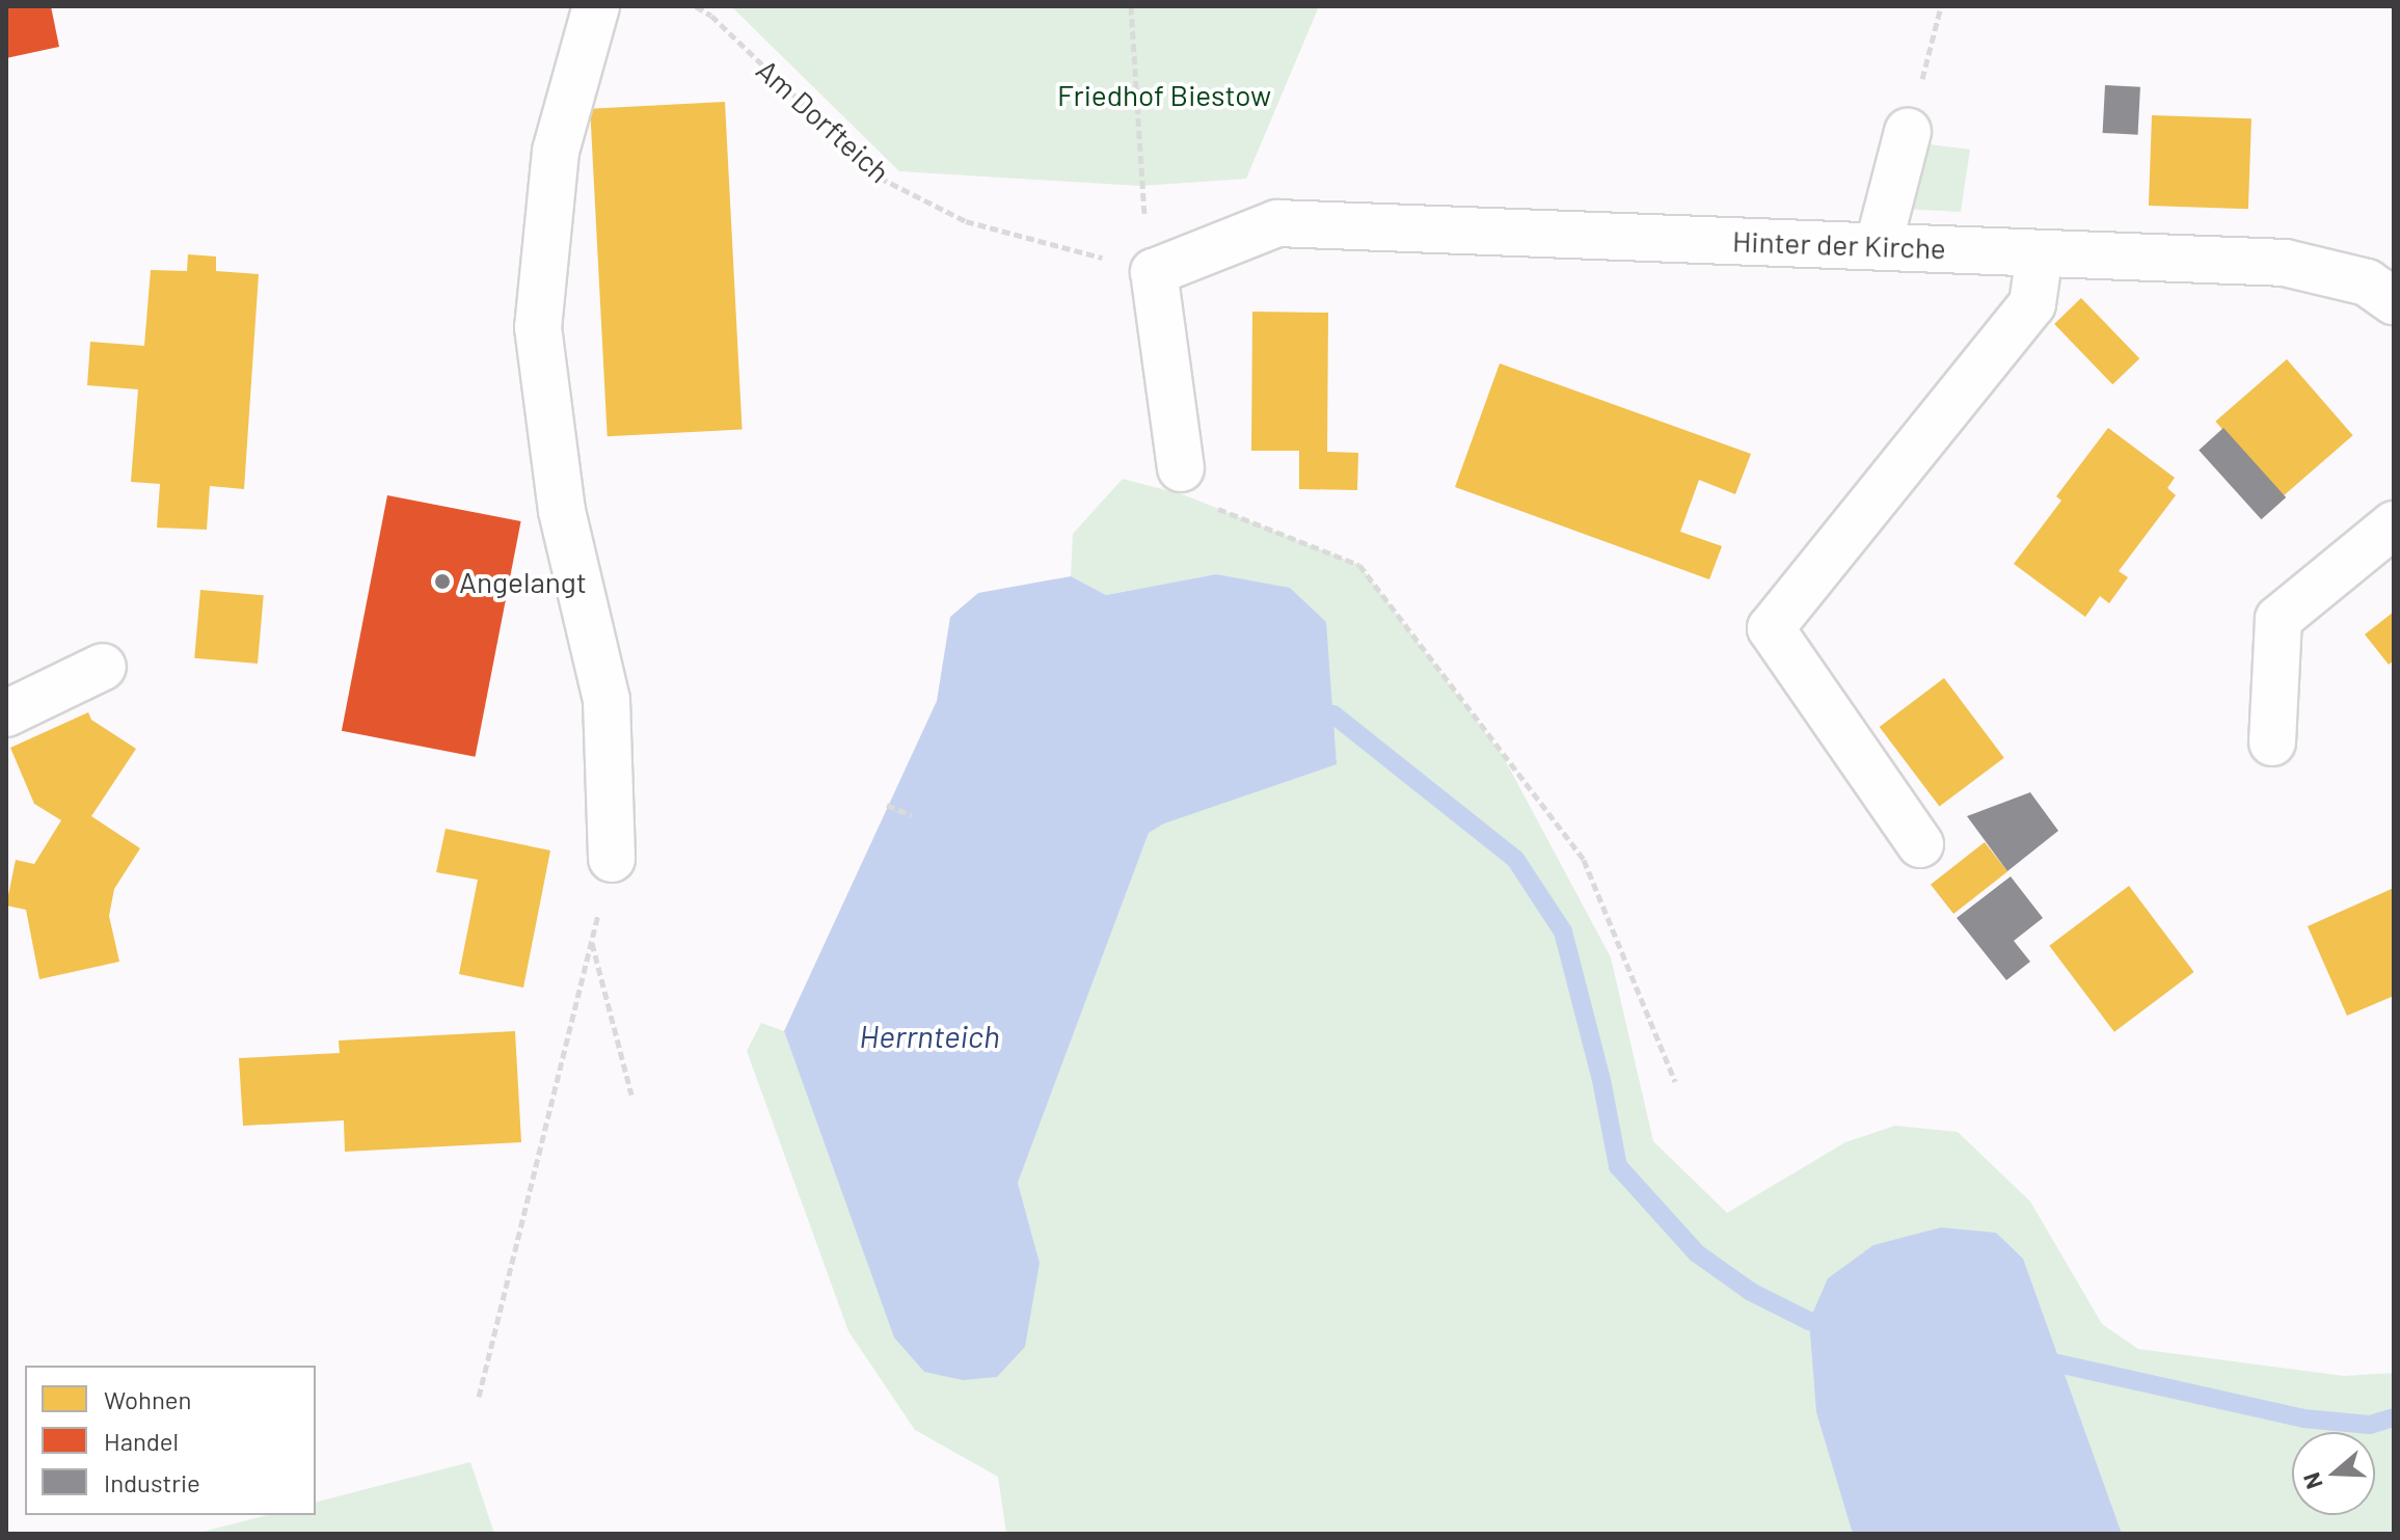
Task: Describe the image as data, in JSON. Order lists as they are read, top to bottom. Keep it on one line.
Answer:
{"streets":{"street":["Hinter der Kirche"],"path":["Am Dorfteich"]},"crossings":[["Am Dorfteich","Hinter der Kirche"]],"water":["Herrnteich"],"parks":["Friedhof Biestow"],"places":["Angelangt"],"legend":["Wohnen","Handel","Industrie"],"north":"left"}
